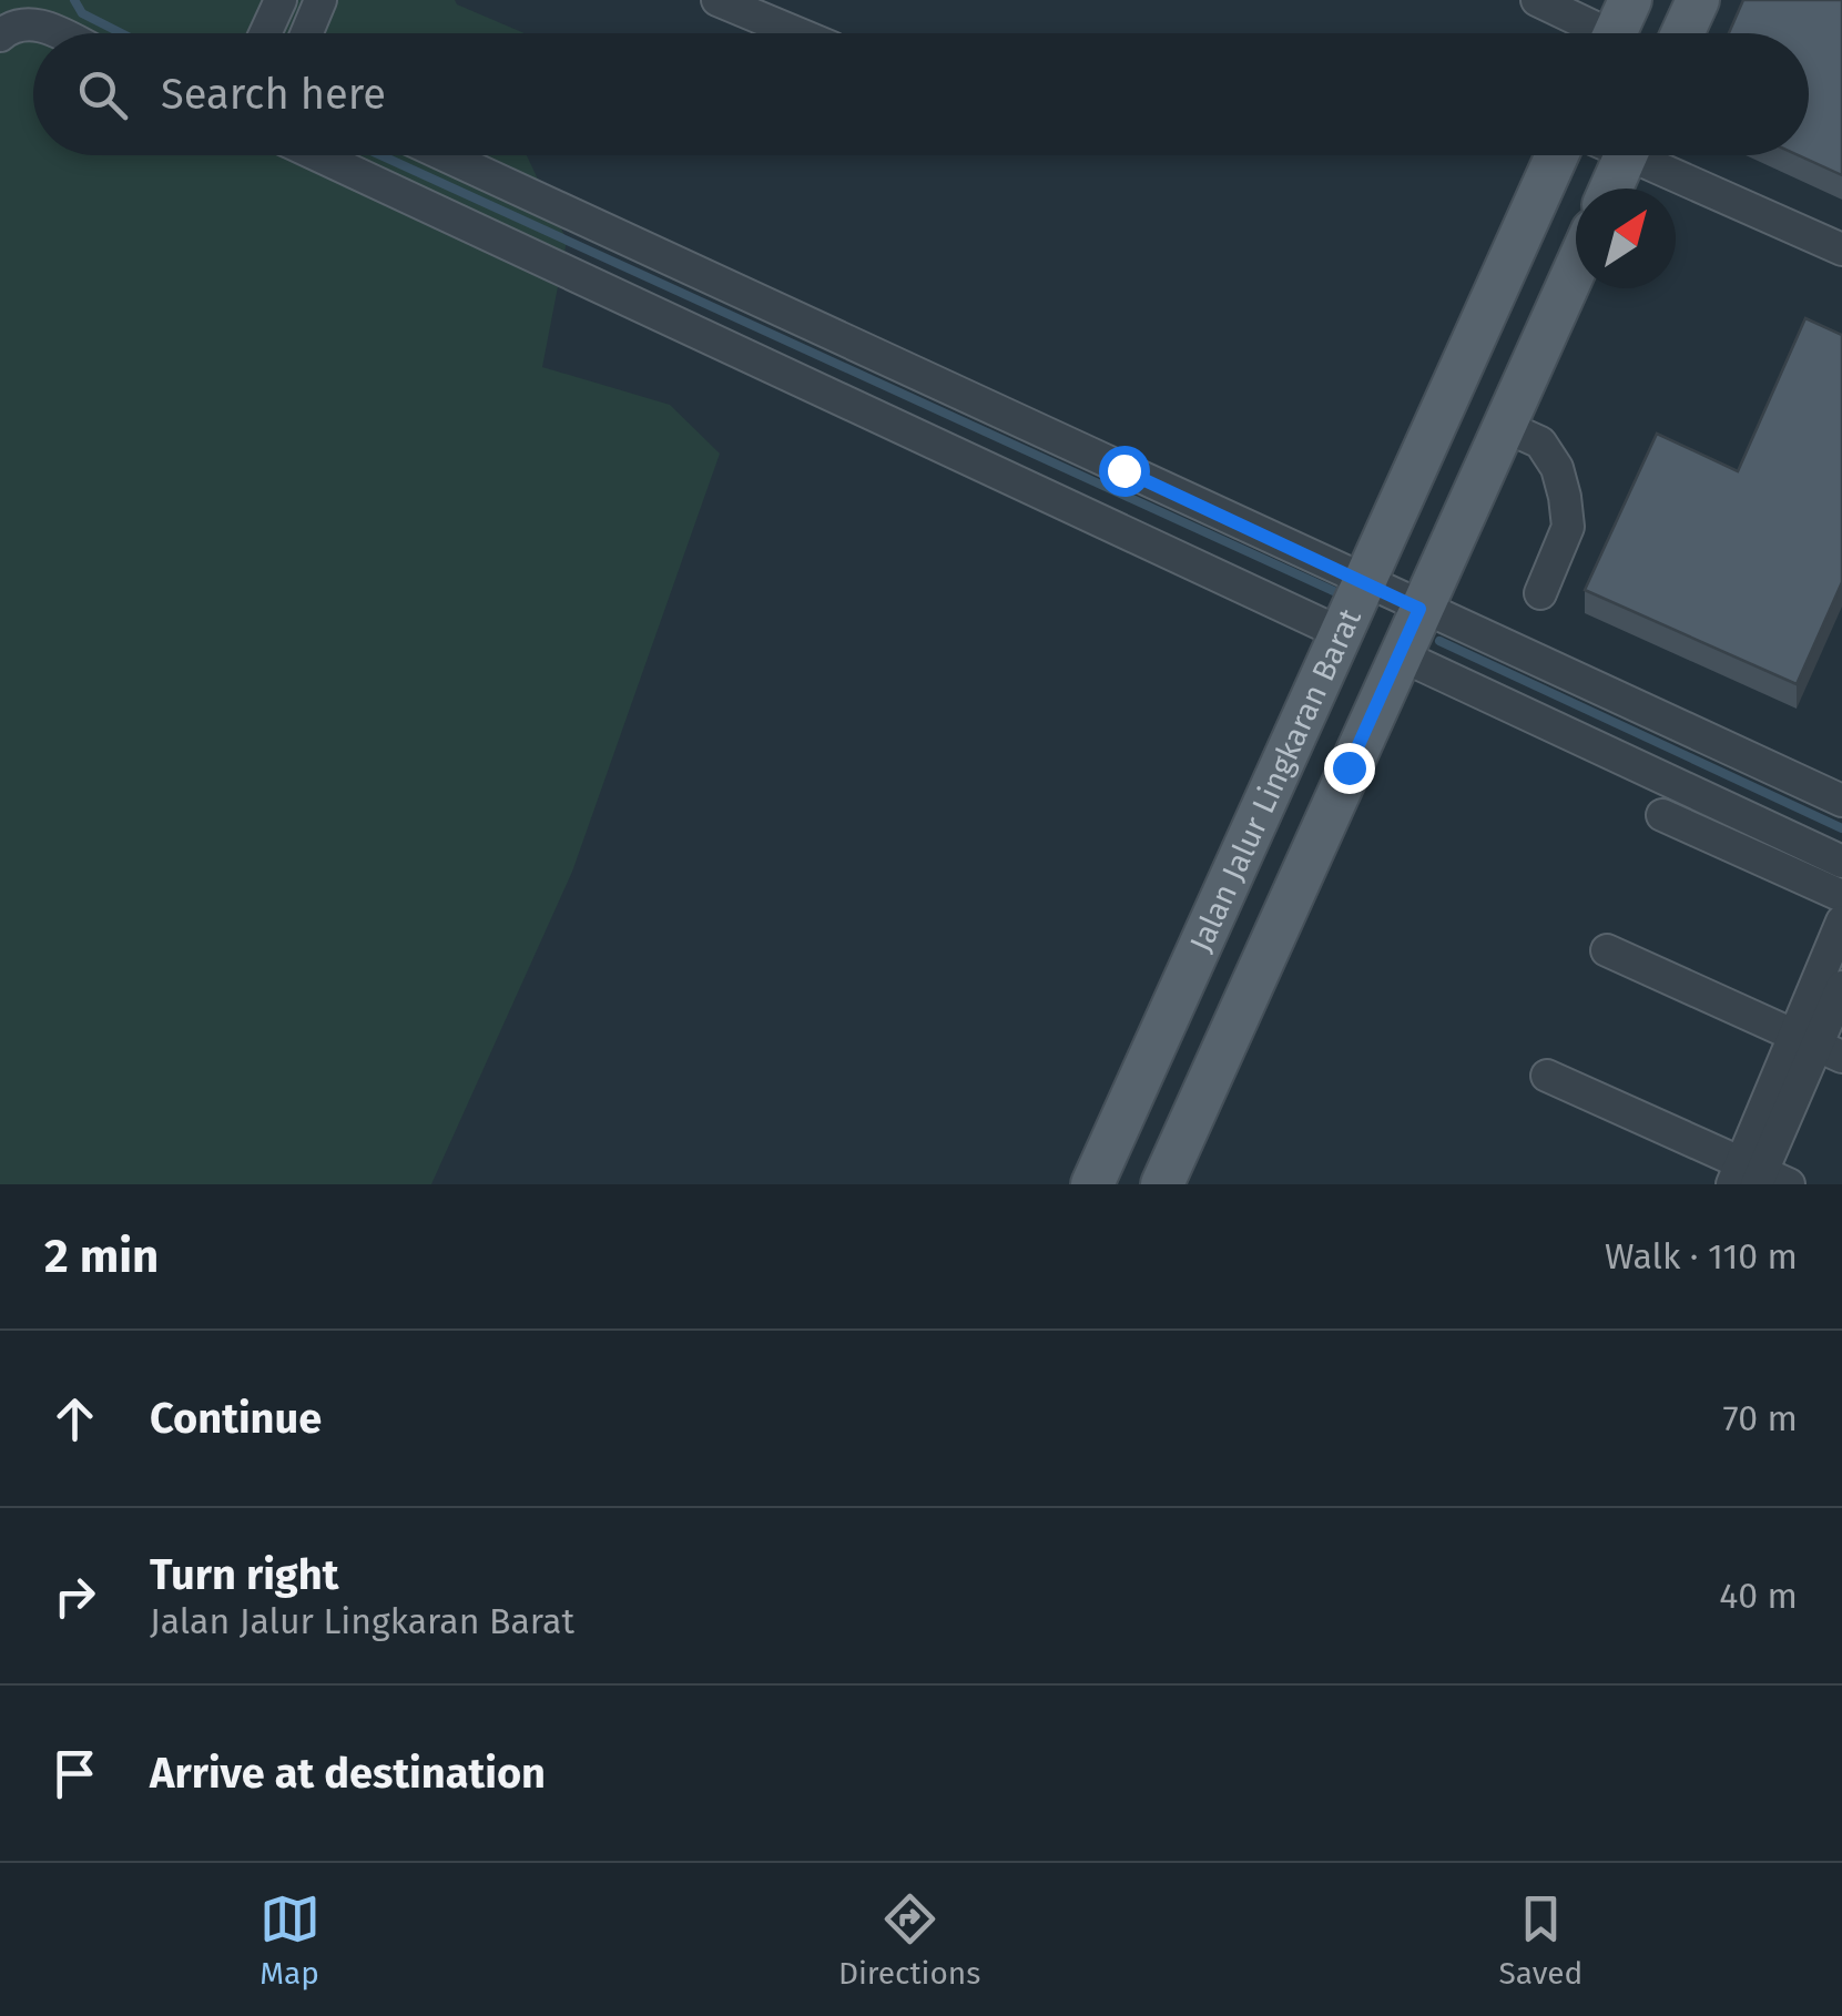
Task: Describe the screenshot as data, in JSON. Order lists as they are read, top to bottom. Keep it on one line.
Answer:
{"streets":{"main road":["Jalan Jalur Lingkaran Barat"]},"north":"top right","page":{"search":"Search here","heading":["2 min","Walk · 110 m"],"list":[["Continue","70 m"],["Turn right","Jalan Jalur Lingkaran Barat","40 m"],"Arrive at destination"],"nav":["Map","Directions","Saved"]}}
